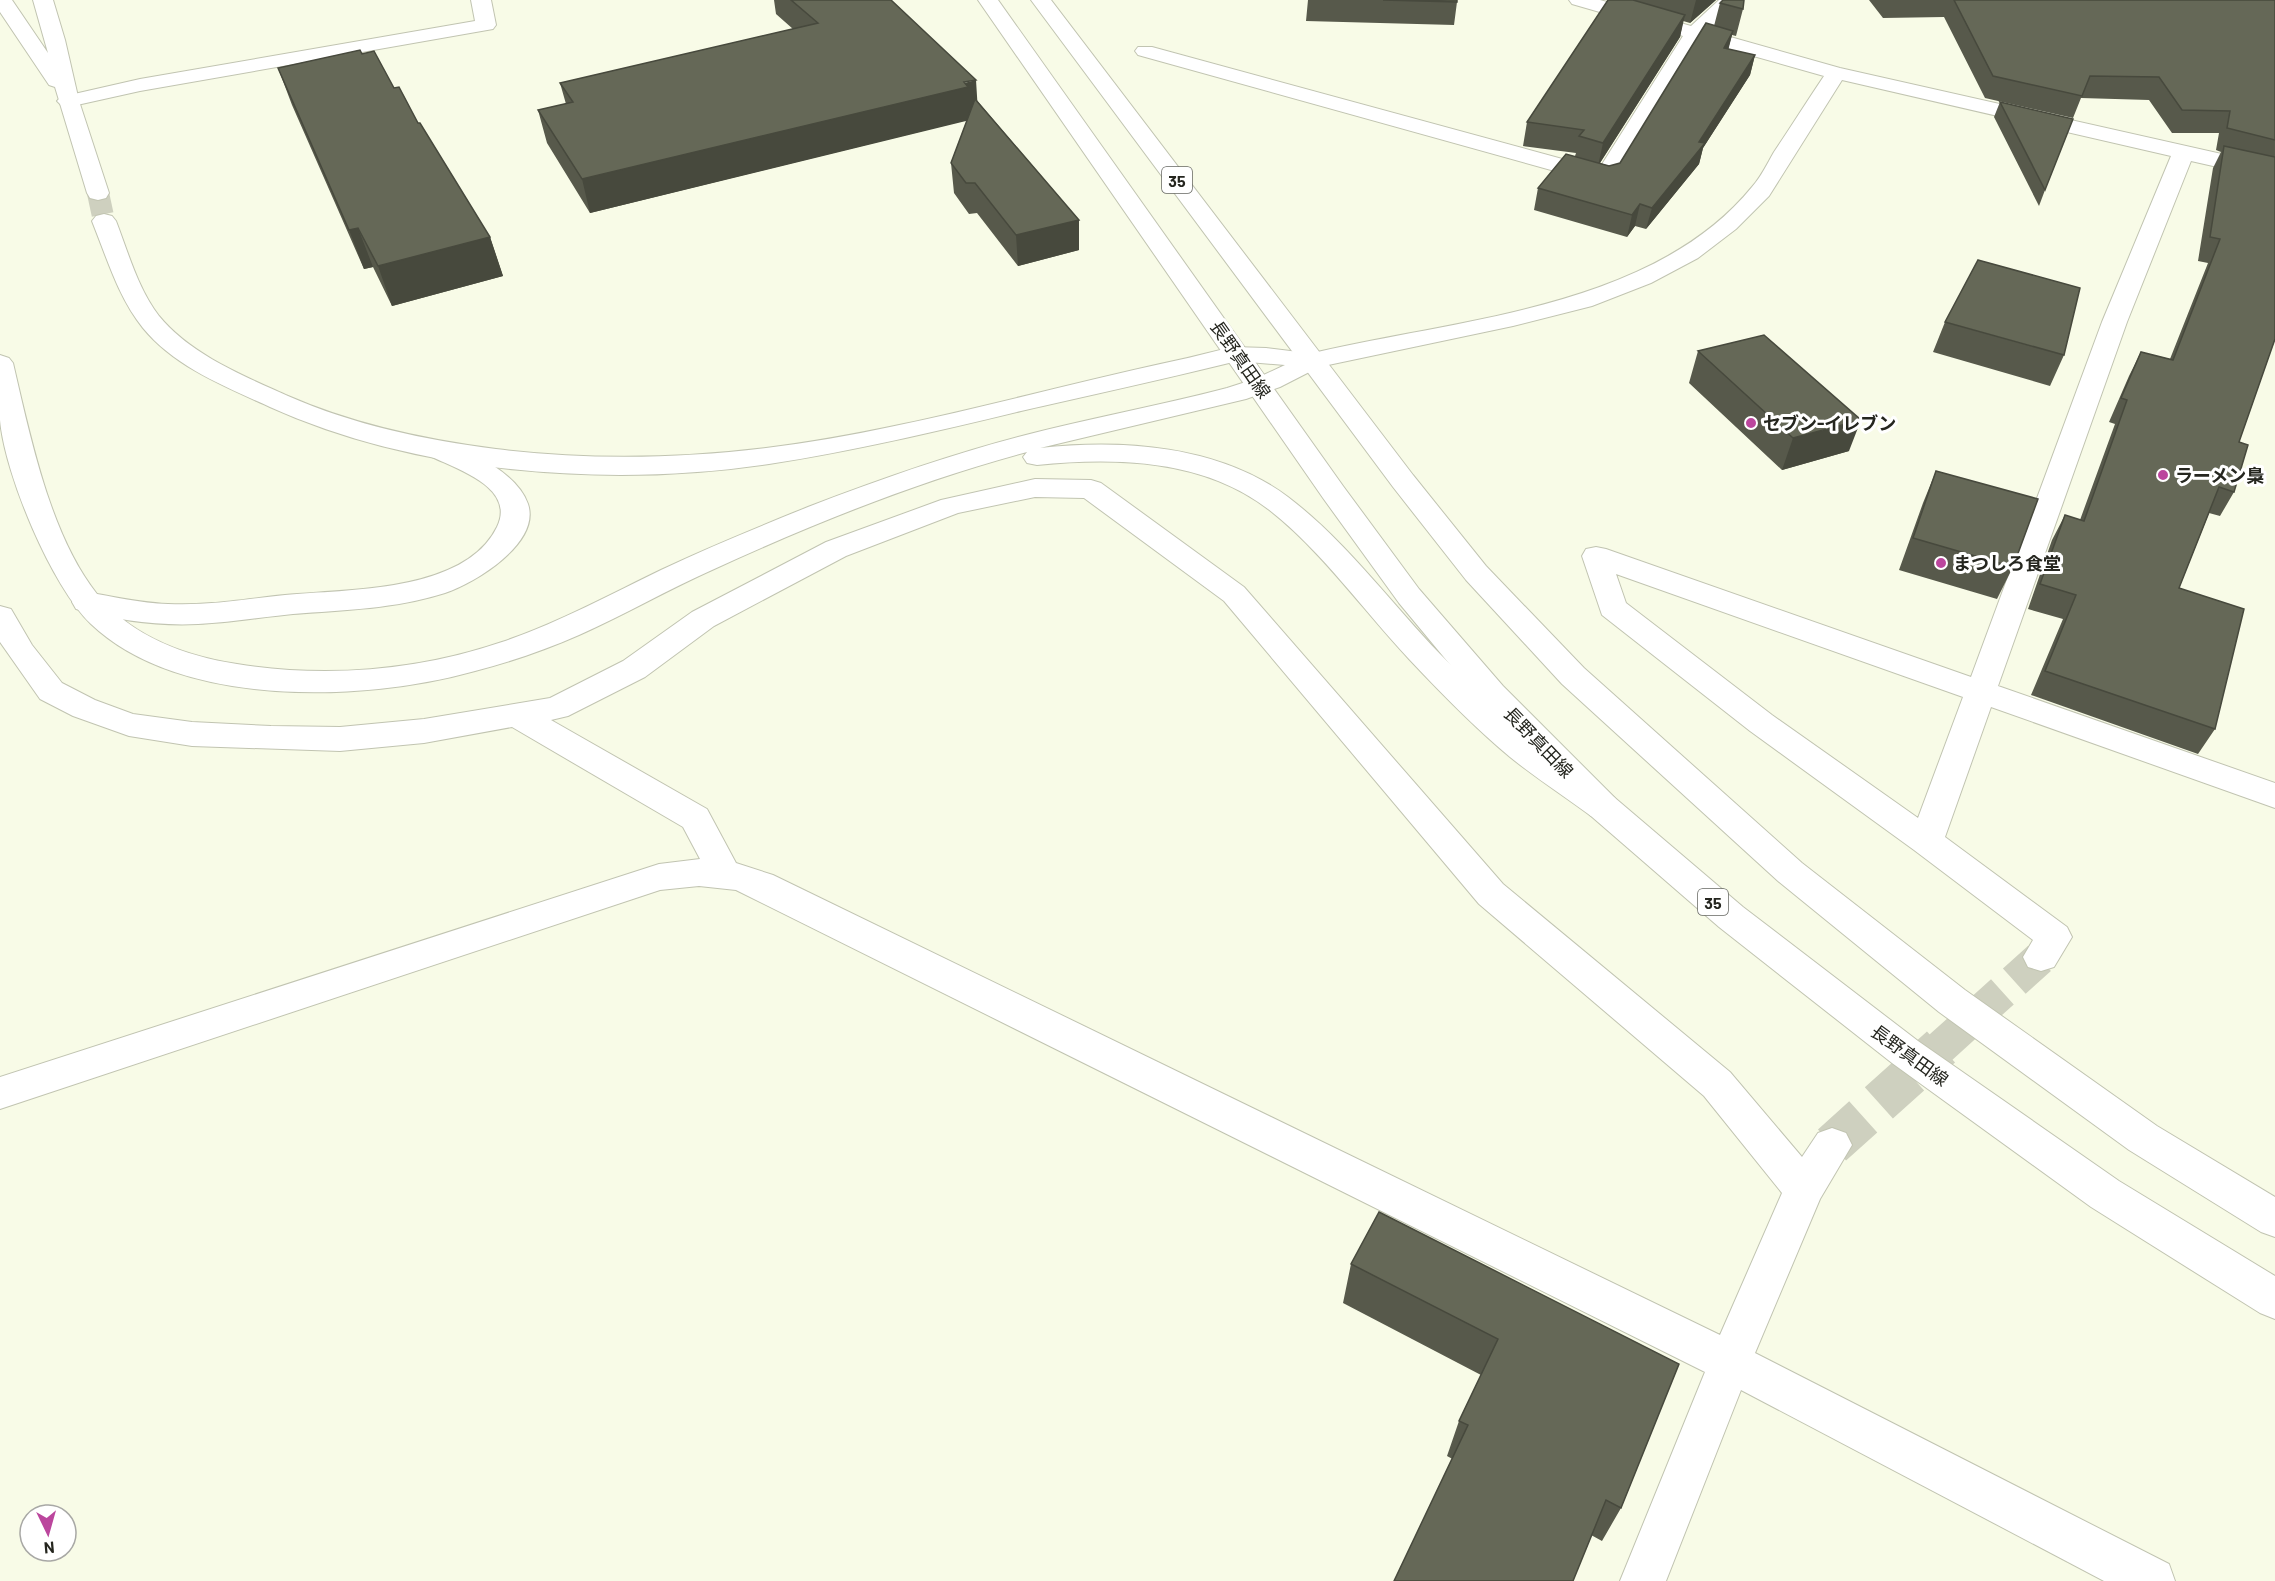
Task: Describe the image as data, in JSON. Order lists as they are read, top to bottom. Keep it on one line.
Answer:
{"streets":{"main road":["35","長野真田線"]},"places":["セブン-イレブン","ラーメン梟","まつしろ食堂"],"north":"bottom"}
